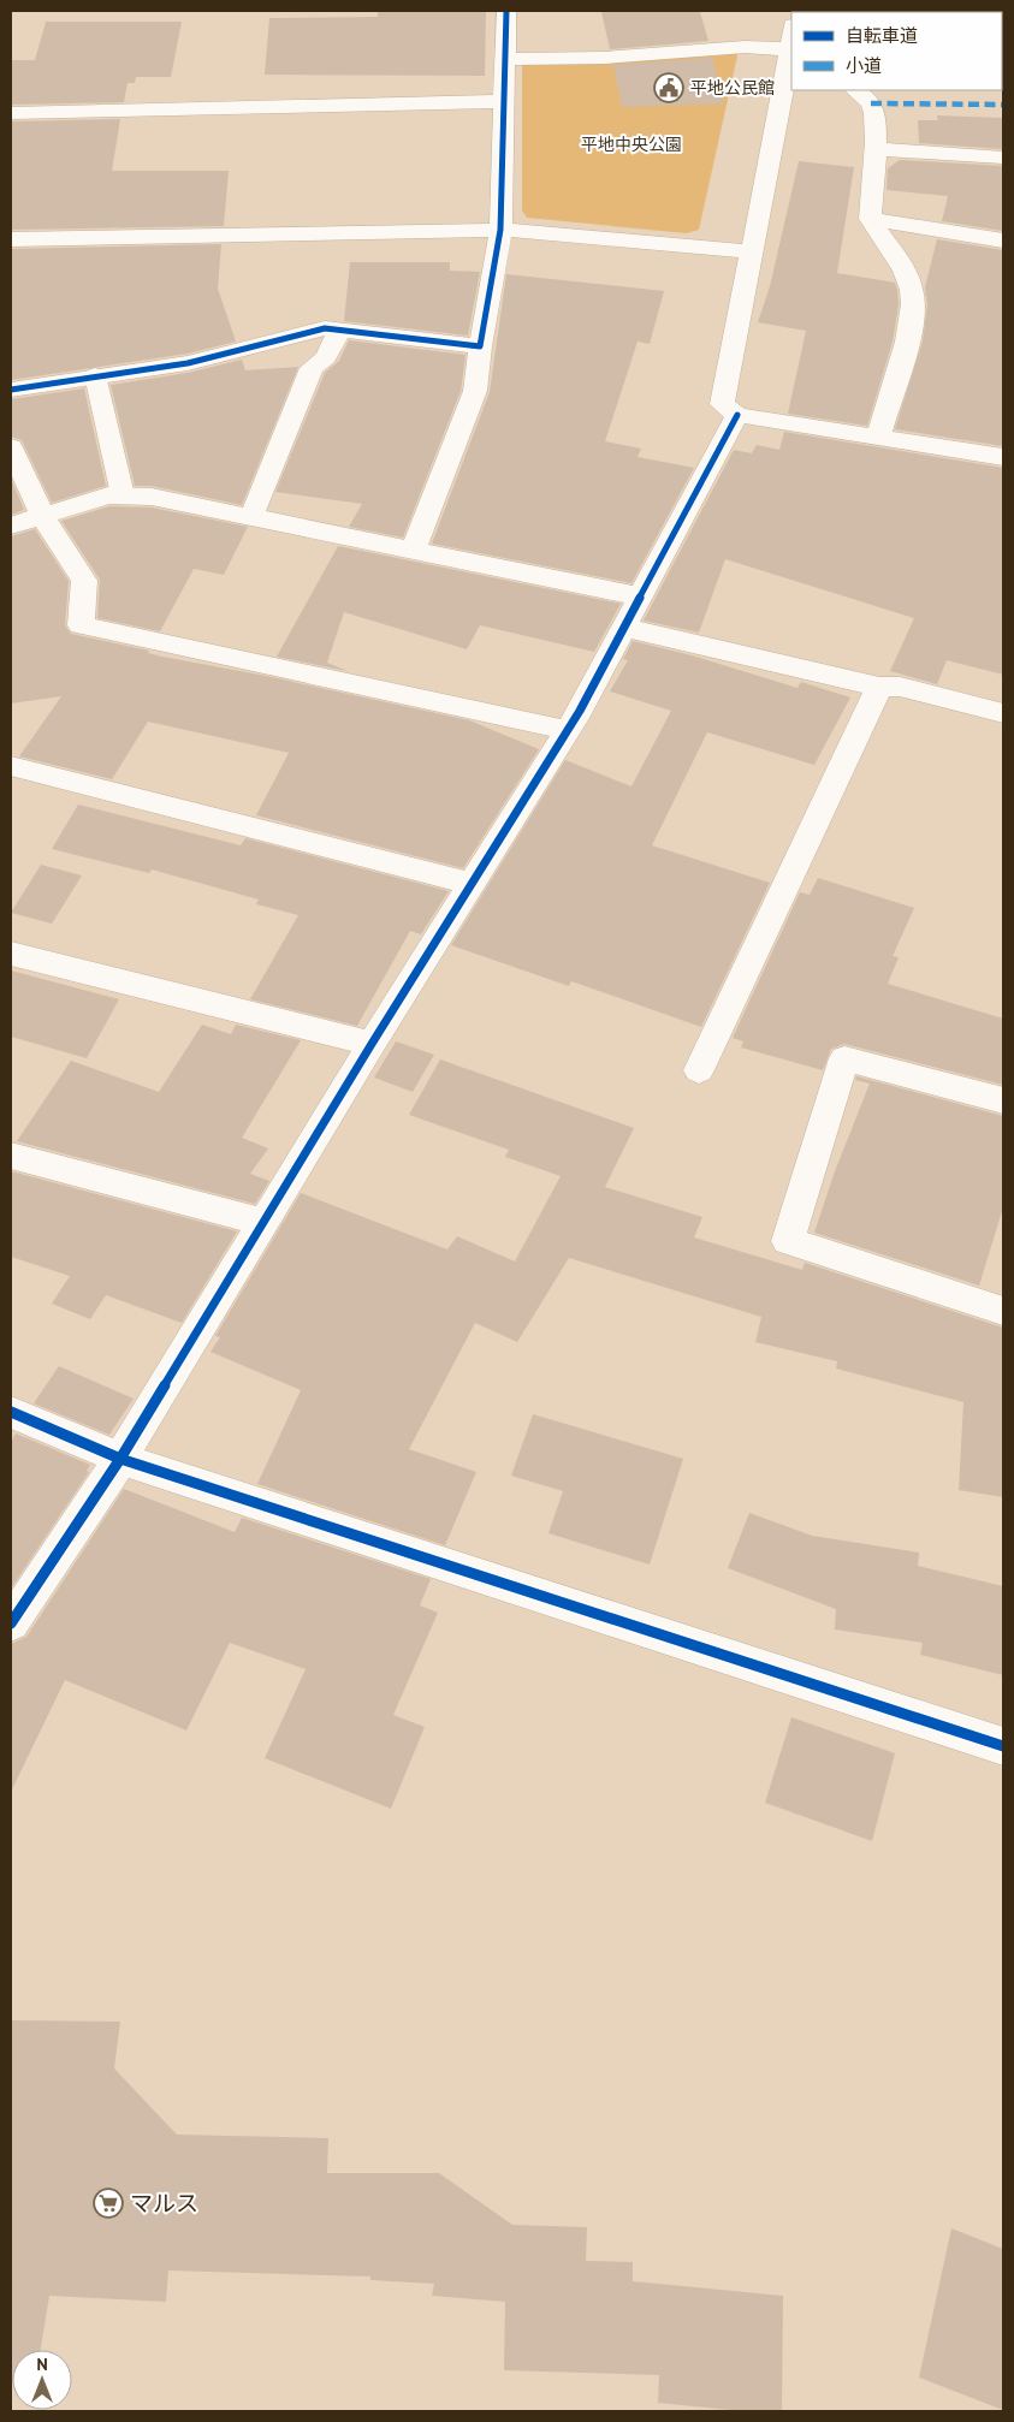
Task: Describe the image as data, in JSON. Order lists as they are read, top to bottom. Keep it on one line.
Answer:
{"parks":["平地中央公園"],"places":{"public building":["平地公民館"],"supermarket":["マルス"]},"legend":["自転車道","小道"],"north":"top"}
